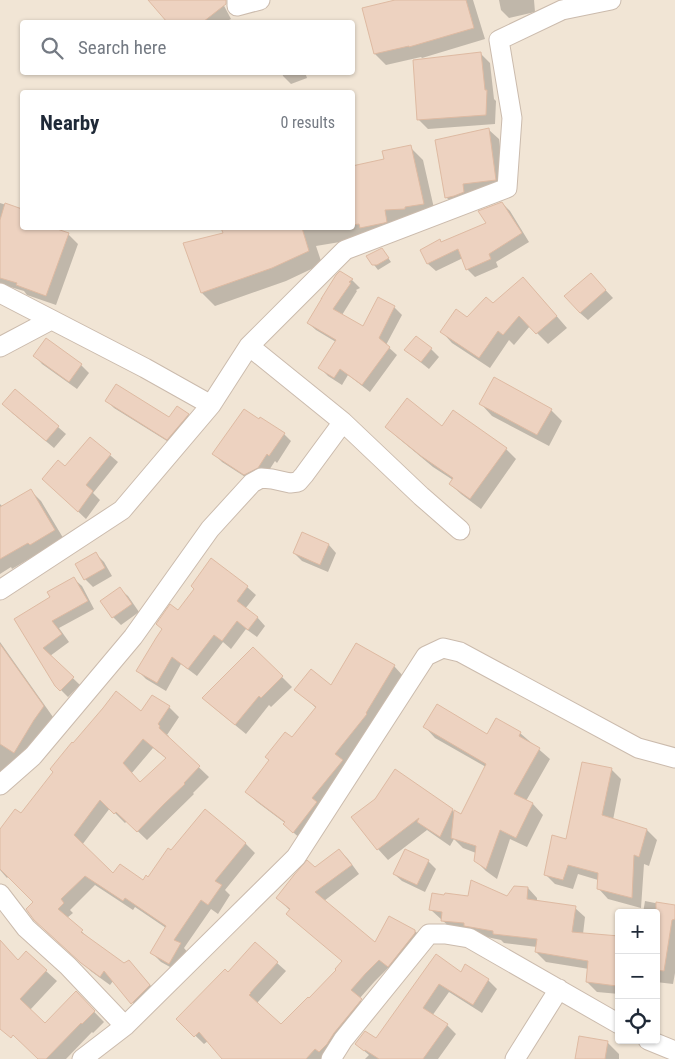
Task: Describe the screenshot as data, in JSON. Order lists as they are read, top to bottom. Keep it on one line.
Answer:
{"page":{"search":"Search here","heading":["Nearby","0 results"],"map_buttons":["+","−"]}}
